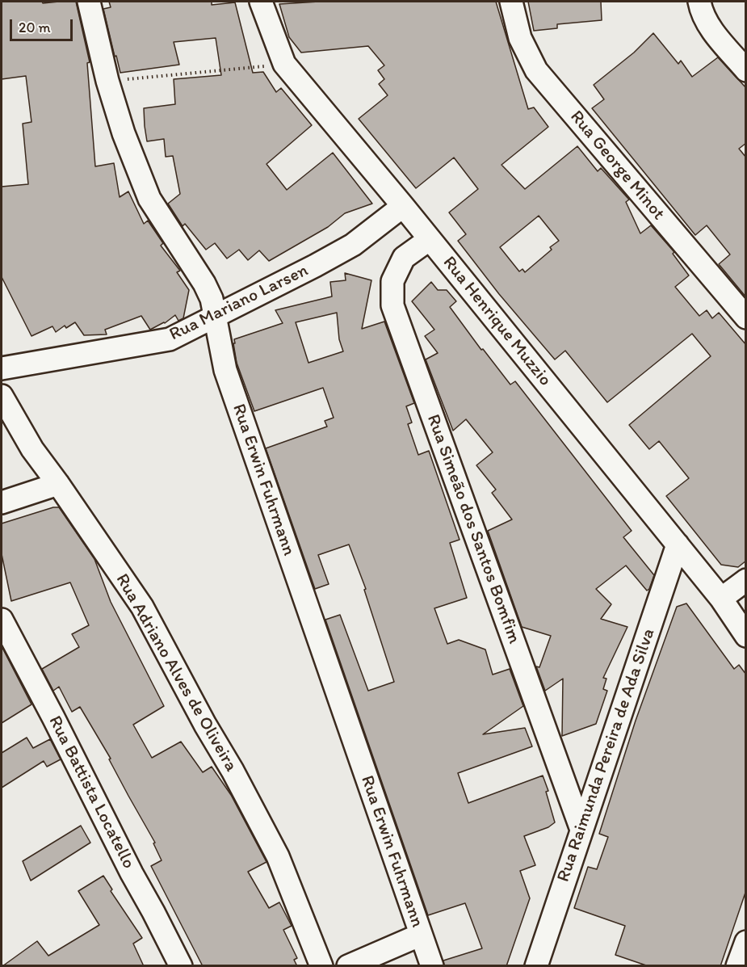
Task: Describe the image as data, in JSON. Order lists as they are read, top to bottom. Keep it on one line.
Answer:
{"streets":{"street":["Rua George Minot","Rua Mariano Larsen","Rua Henrique Muzzio","Rua Erwin Fuhrmann","Rua Simeão dos Santos Bomfim","Rua Adriano Alves de Oliveira","Rua Raimunda Pereira de Ada Silva","Rua Battista Locatello"]},"crossings":[["Rua Mariano Larsen","Rua Henrique Muzzio"],["Rua Mariano Larsen","Rua Erwin Fuhrmann"],["Rua Henrique Muzzio","Rua Simeão dos Santos Bomfim"],["Rua Henrique Muzzio","Rua Raimunda Pereira de Ada Silva"],["Rua Simeão dos Santos Bomfim","Rua Raimunda Pereira de Ada Silva"]],"scale_bar":"20 m"}
